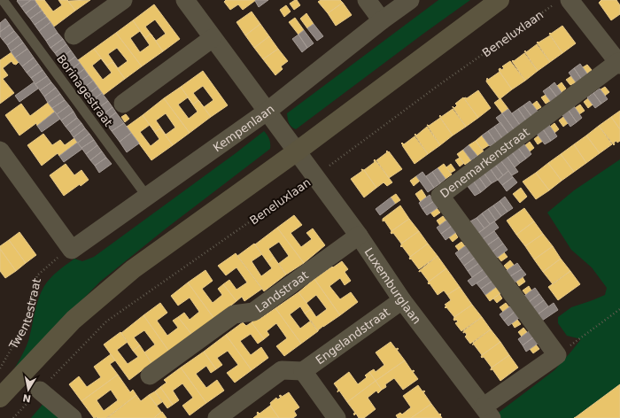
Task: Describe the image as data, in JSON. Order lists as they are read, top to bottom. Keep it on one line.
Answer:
{"streets":{"street":["Kempenlaan","Denemarkenstraat","Luxemburglaan","Landstraat","Engelandstraat"],"lane":["Borinagestraat"],"path":["Beneluxlaan","Twentestraat"]},"crossings":[["Beneluxlaan","Denemarkenstraat"],["Beneluxlaan","Luxemburglaan"],["Borinagestraat","Kempenlaan"],["Kempenlaan","Luxemburglaan"],["Kempenlaan","Twentestraat"],["Luxemburglaan","Landstraat"],["Luxemburglaan","Engelandstraat"]],"north":"bottom"}
